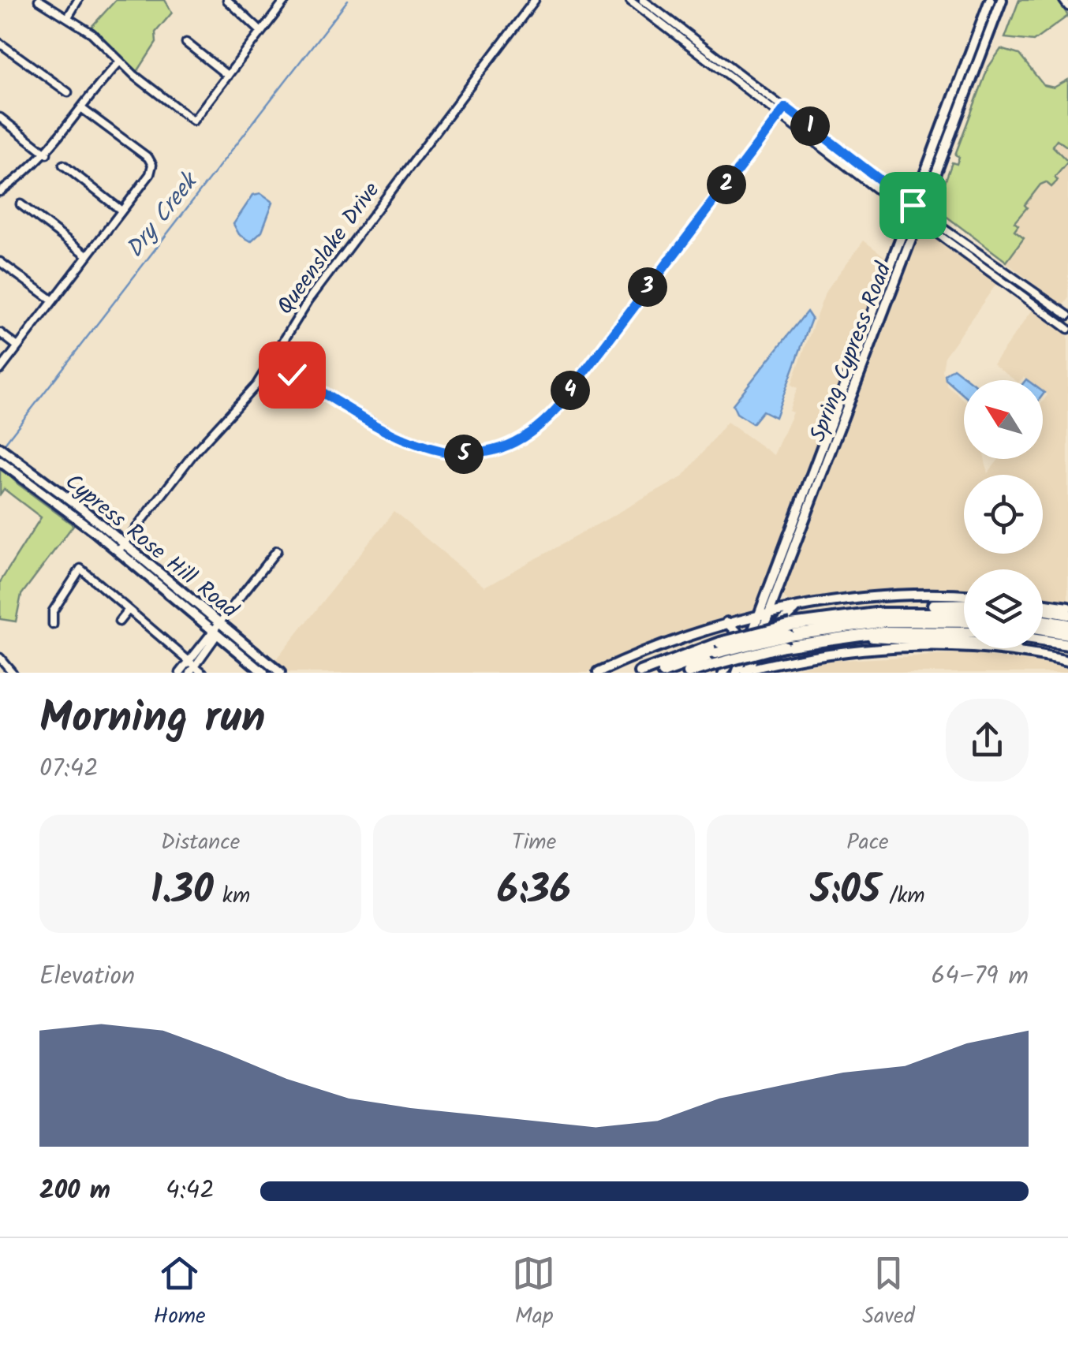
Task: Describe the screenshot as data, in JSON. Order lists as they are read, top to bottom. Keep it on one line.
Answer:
{"streets":{"main road":["Spring Cypress Road","Cypress Rose Hill Road"],"street":["Queenslake Drive"]},"crossings":[["Queenslake Drive","Cypress Rose Hill Road"]],"water":["Dry Creek"],"north":"top left","page":{"pins":["1","2","3","4","5"],"heading":["Morning run","07:42"],"stats":[["Distance","1.30 km"],["Time","6:36"],["Pace","5:05 /km"]],"chart":["Elevation","64–79 m"],"list":[{"name":"200 m","note":"4:42"}],"tabs":["Home","Map","Saved"]}}
